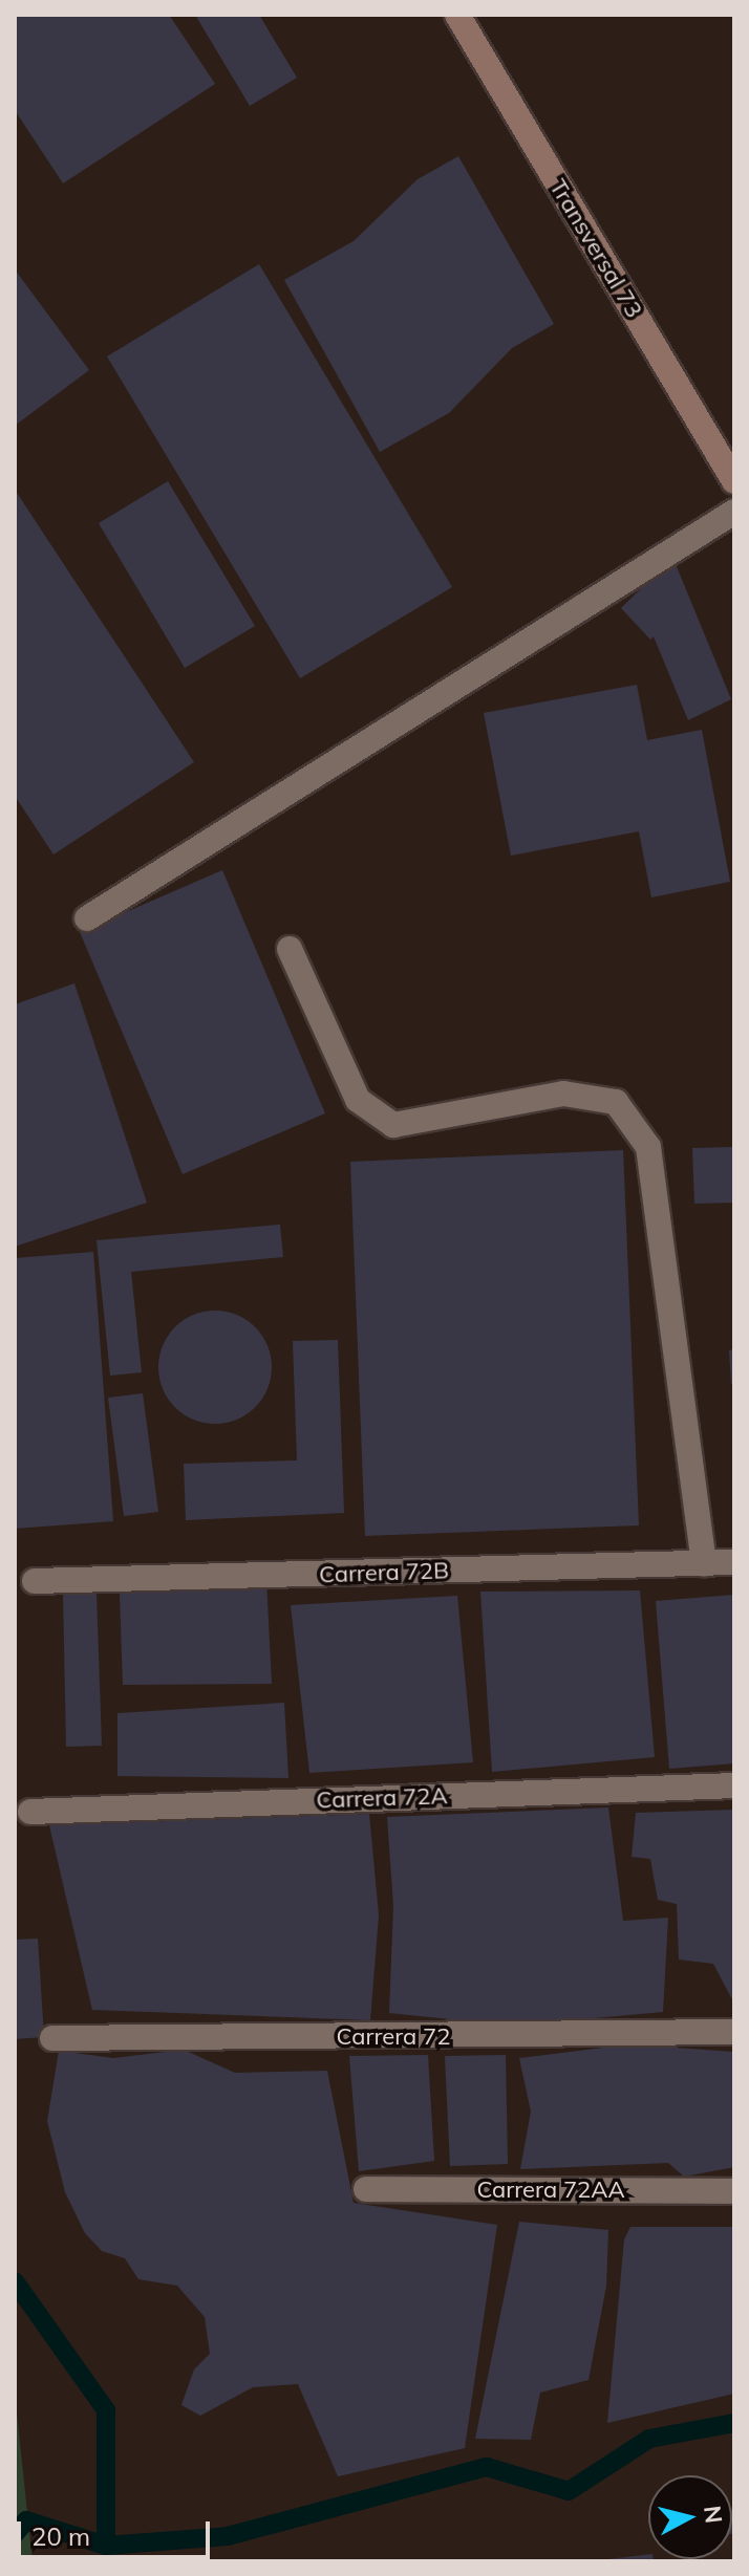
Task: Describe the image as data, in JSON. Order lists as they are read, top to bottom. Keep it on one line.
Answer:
{"streets":{"main road":["Transversal 73"],"street":["Carrera 72B","Carrera 72A","Carrera 72","Carrera 72AA"]},"scale_bar":"20 m","north":"right"}
